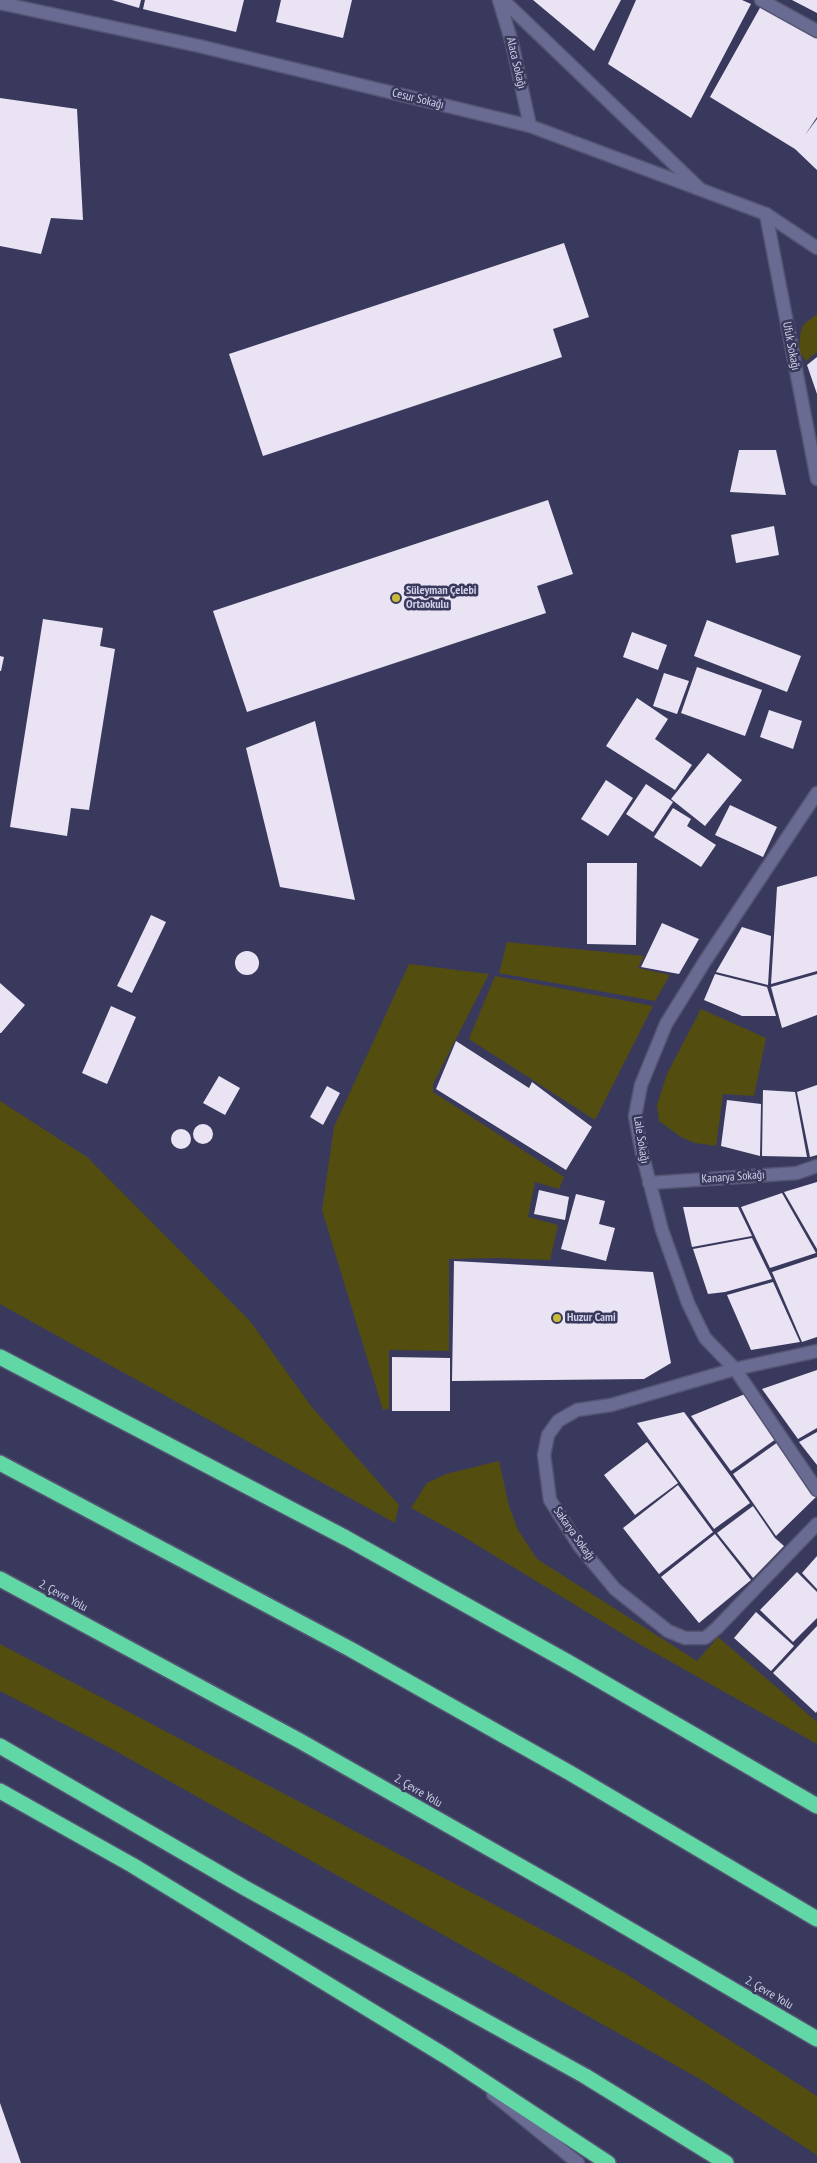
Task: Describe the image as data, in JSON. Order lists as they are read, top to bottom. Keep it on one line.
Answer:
{"streets":{"highway":["2. Çevre Yolu"],"street":["Alaca Sokağı","Cesur Sokağı","Ufuk Sokağı","Lale Sokağı","Kanarya Sokağı","Sakarya Sokağı"]},"crossings":[["Alaca Sokağı","Cesur Sokağı"],["Cesur Sokağı","Ufuk Sokağı"],["Lale Sokağı","Kanarya Sokağı"],["Lale Sokağı","Sakarya Sokağı"]],"places":["Süleyman Çelebi Ortaokulu","Huzur Cami"]}
